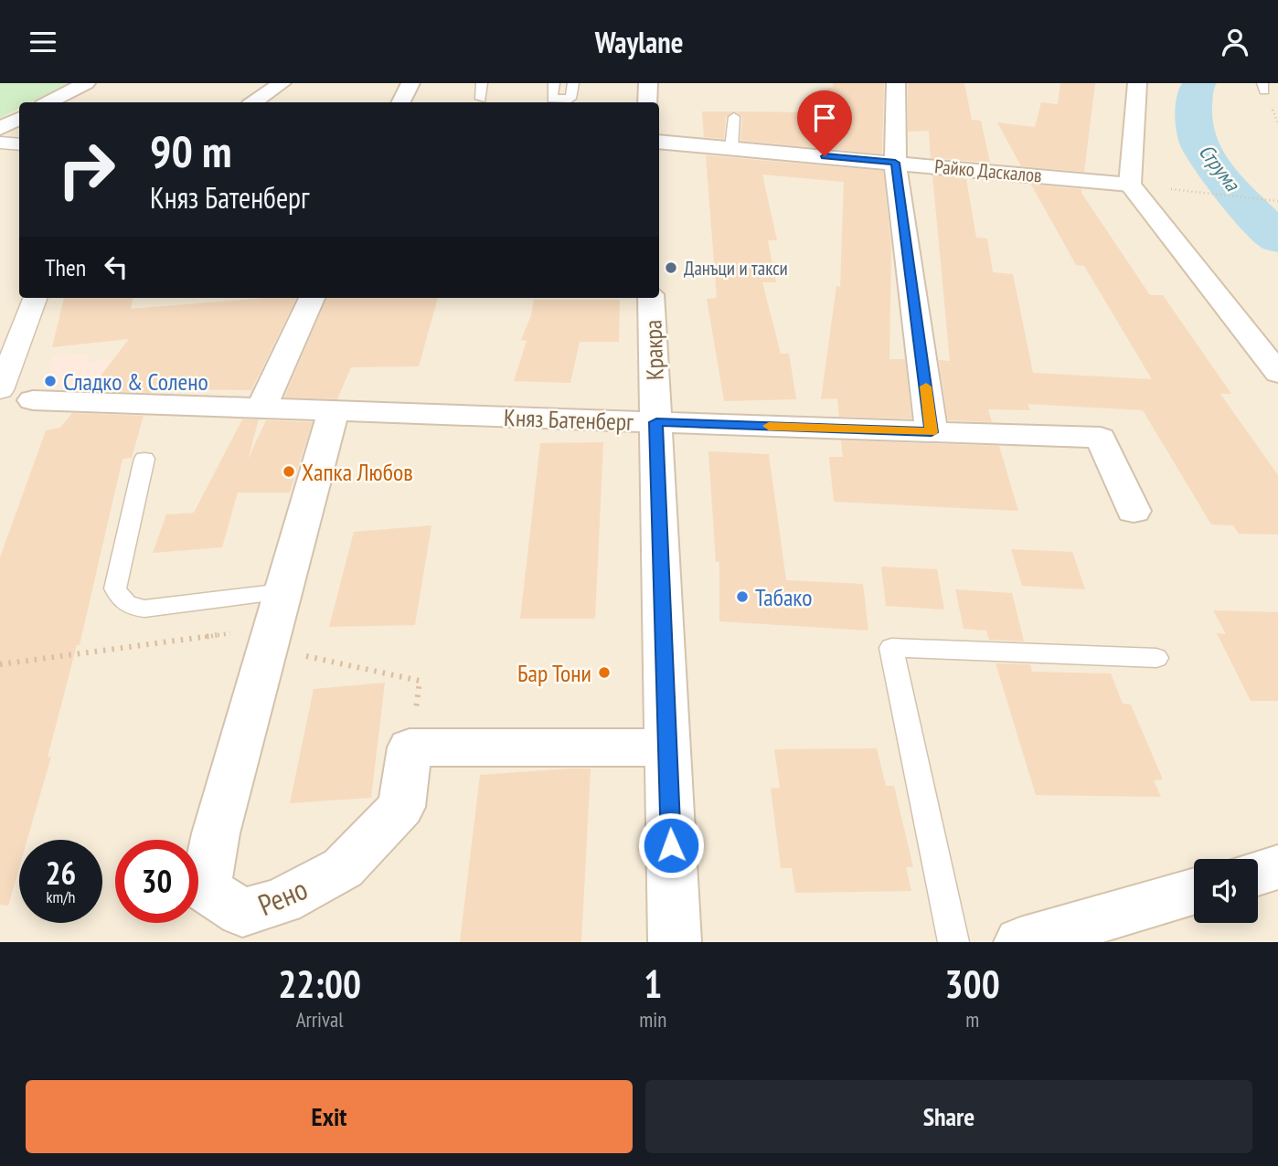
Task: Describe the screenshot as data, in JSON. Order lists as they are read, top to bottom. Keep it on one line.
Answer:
{"streets":{"street":["Райко Даскалов","Кракра","Княз Батенберг","Рено"]},"crossings":[["Кракра","Княз Батенберг"],["Княз Батенберг","Рено"]],"water":["Струма"],"places":["Данъци и такси","Сладко & Солено","Хапка Любов","Табако","Бар Тони"],"page":{"header":"Waylane","turn":["90 m","Княз Батенберг"],"then":"Then","speed":"26 km/h","limit":"30","eta":["22:00","Arrival","1","min","300","m"],"buttons":["Exit","Share"]}}
